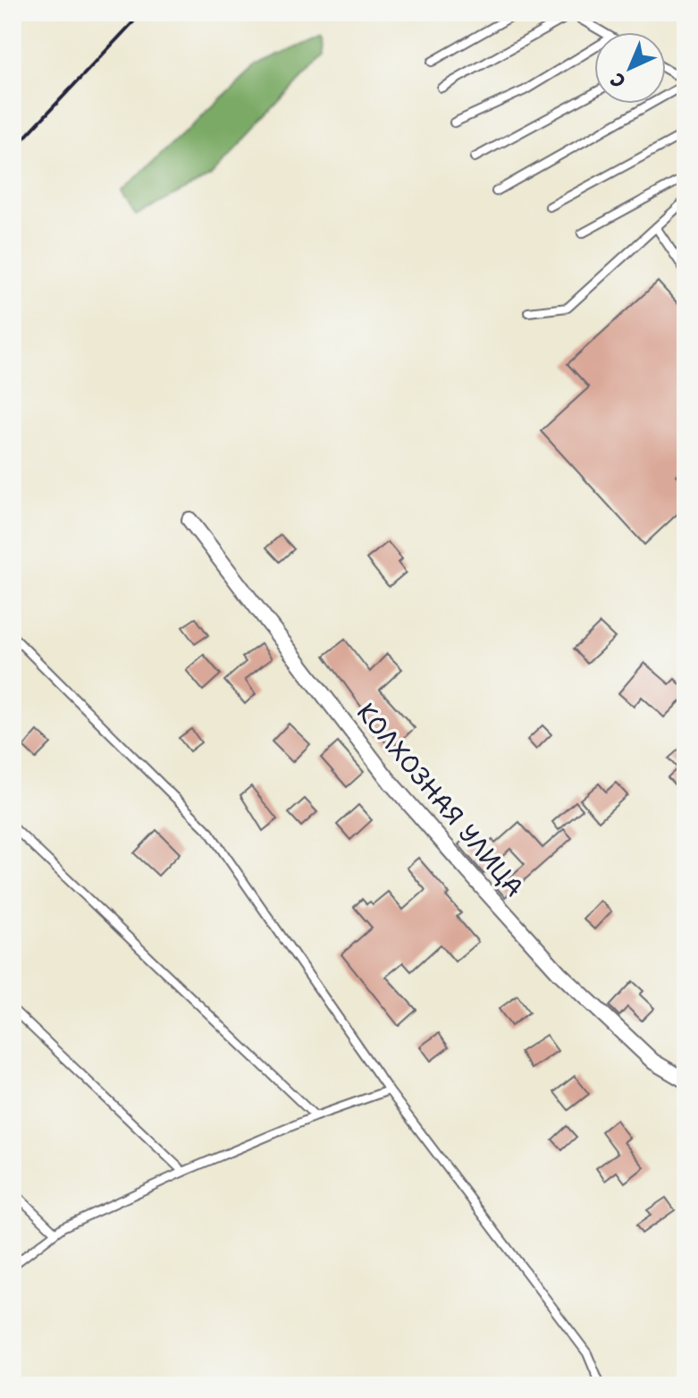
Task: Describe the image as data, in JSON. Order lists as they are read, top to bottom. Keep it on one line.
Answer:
{"streets":{"street":["КОЛХОЗНАЯ УЛИЦА"]},"north":"bottom left"}
